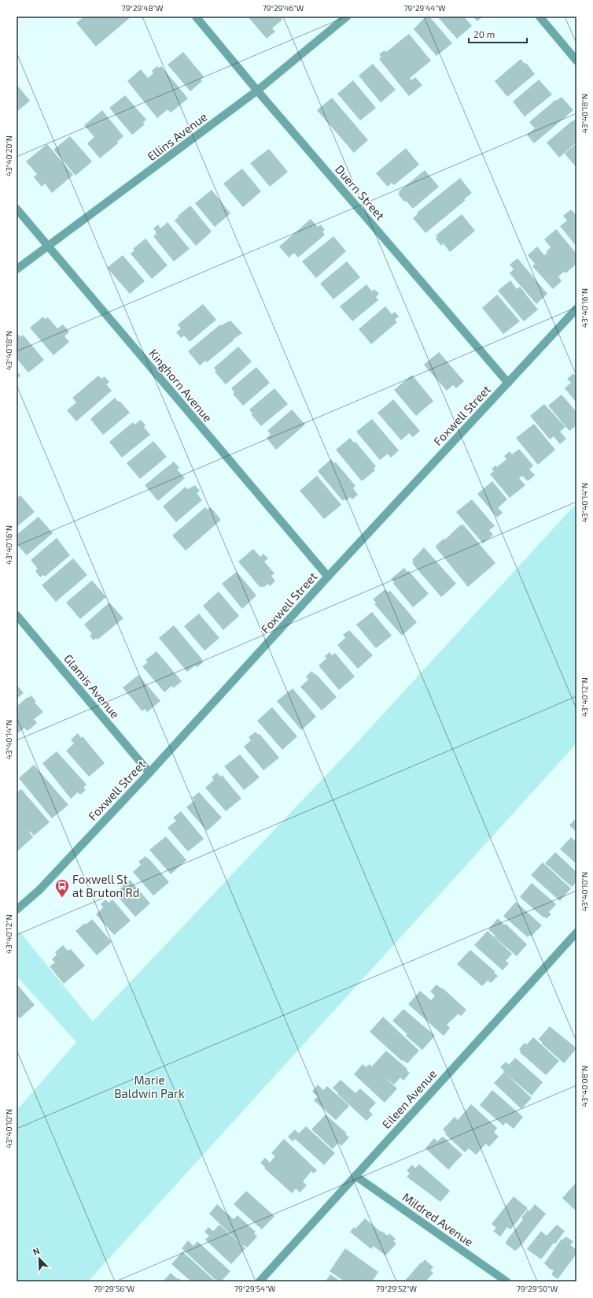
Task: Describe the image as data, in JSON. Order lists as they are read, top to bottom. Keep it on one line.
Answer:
{"streets":{"street":["Ellins Avenue","Duern Street","Kinghorn Avenue","Foxwell Street","Glamis Avenue","Eileen Avenue","Mildred Avenue"]},"crossings":[["Ellins Avenue","Duern Street"],["Ellins Avenue","Kinghorn Avenue"],["Duern Street","Foxwell Street"],["Kinghorn Avenue","Foxwell Street"],["Foxwell Street","Glamis Avenue"],["Eileen Avenue","Mildred Avenue"]],"parks":["Marie Baldwin Park"],"places":{"bus stop":["Foxwell St at Bruton Rd"]},"scale_bar":"20 m","north":"top left","coordinates":["79°29'48\"W","79°29'46\"W","79°29'44\"W","43°40'18\"N","43°40'20\"N","43°40'16\"N","43°40'14\"N","43°40'12\"N","43°40'10\"N","43°40'08\"N","79°29'56\"W","79°29'54\"W","79°29'52\"W","79°29'50\"W"]}
